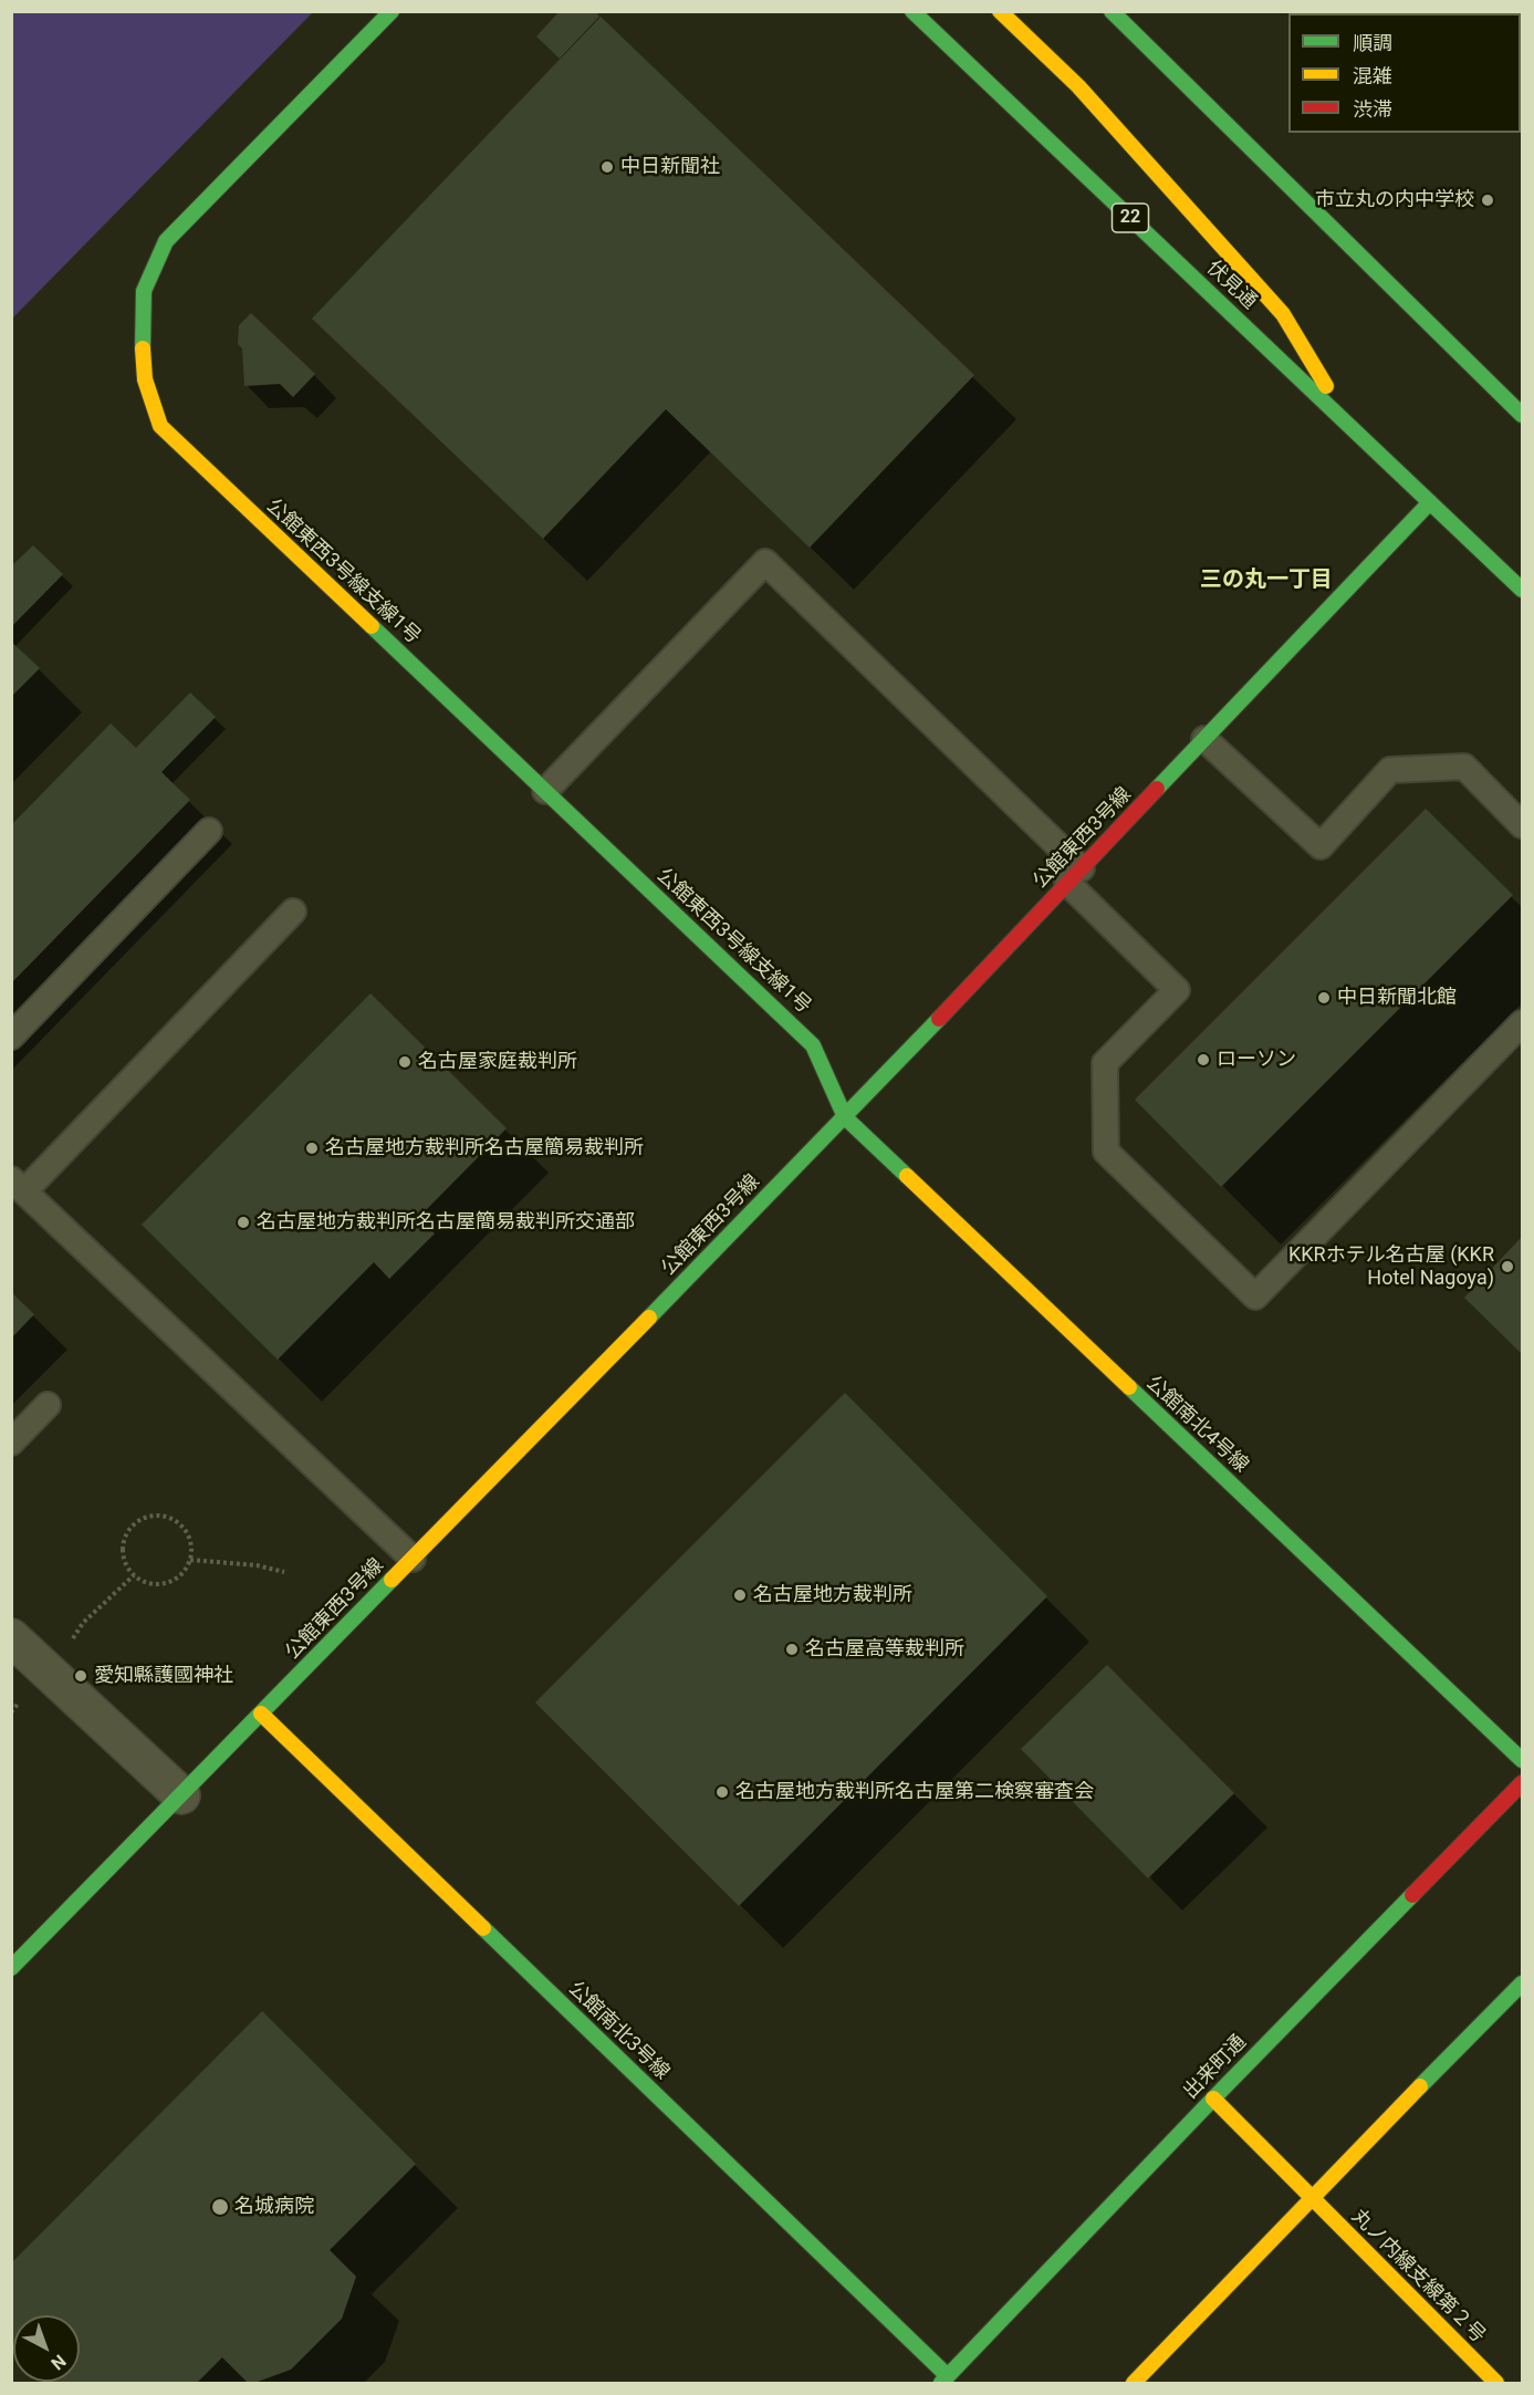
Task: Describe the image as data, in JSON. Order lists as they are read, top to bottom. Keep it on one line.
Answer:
{"streets":{"main road":["22","伏見通","公館東西3号線支線1号","公館東西3号線","公館南北4号線","公館南北3号線","出来町通","丸ノ内線支線第２号"]},"crossings":[["伏見通","公館東西3号線"],["公館東西3号線支線1号","公館東西3号線"],["公館東西3号線支線1号","公館南北4号線"],["公館東西3号線","公館南北4号線"],["公館東西3号線","公館南北3号線"],["公館南北3号線","出来町通"],["出来町通","丸ノ内線支線第２号"]],"districts":["三の丸一丁目"],"places":["中日新聞社","市立丸の内中学校","中日新聞北館","ローソン","名古屋家庭裁判所","名古屋地方裁判所名古屋簡易裁判所","名古屋地方裁判所名古屋簡易裁判所交通部","KKRホテル名古屋 (KKR Hotel Nagoya)","名古屋地方裁判所","名古屋高等裁判所","愛知縣護國神社","名古屋地方裁判所名古屋第二検察審査会","名城病院"],"legend":["順調","混雑","渋滞"],"north":"bottom right"}
